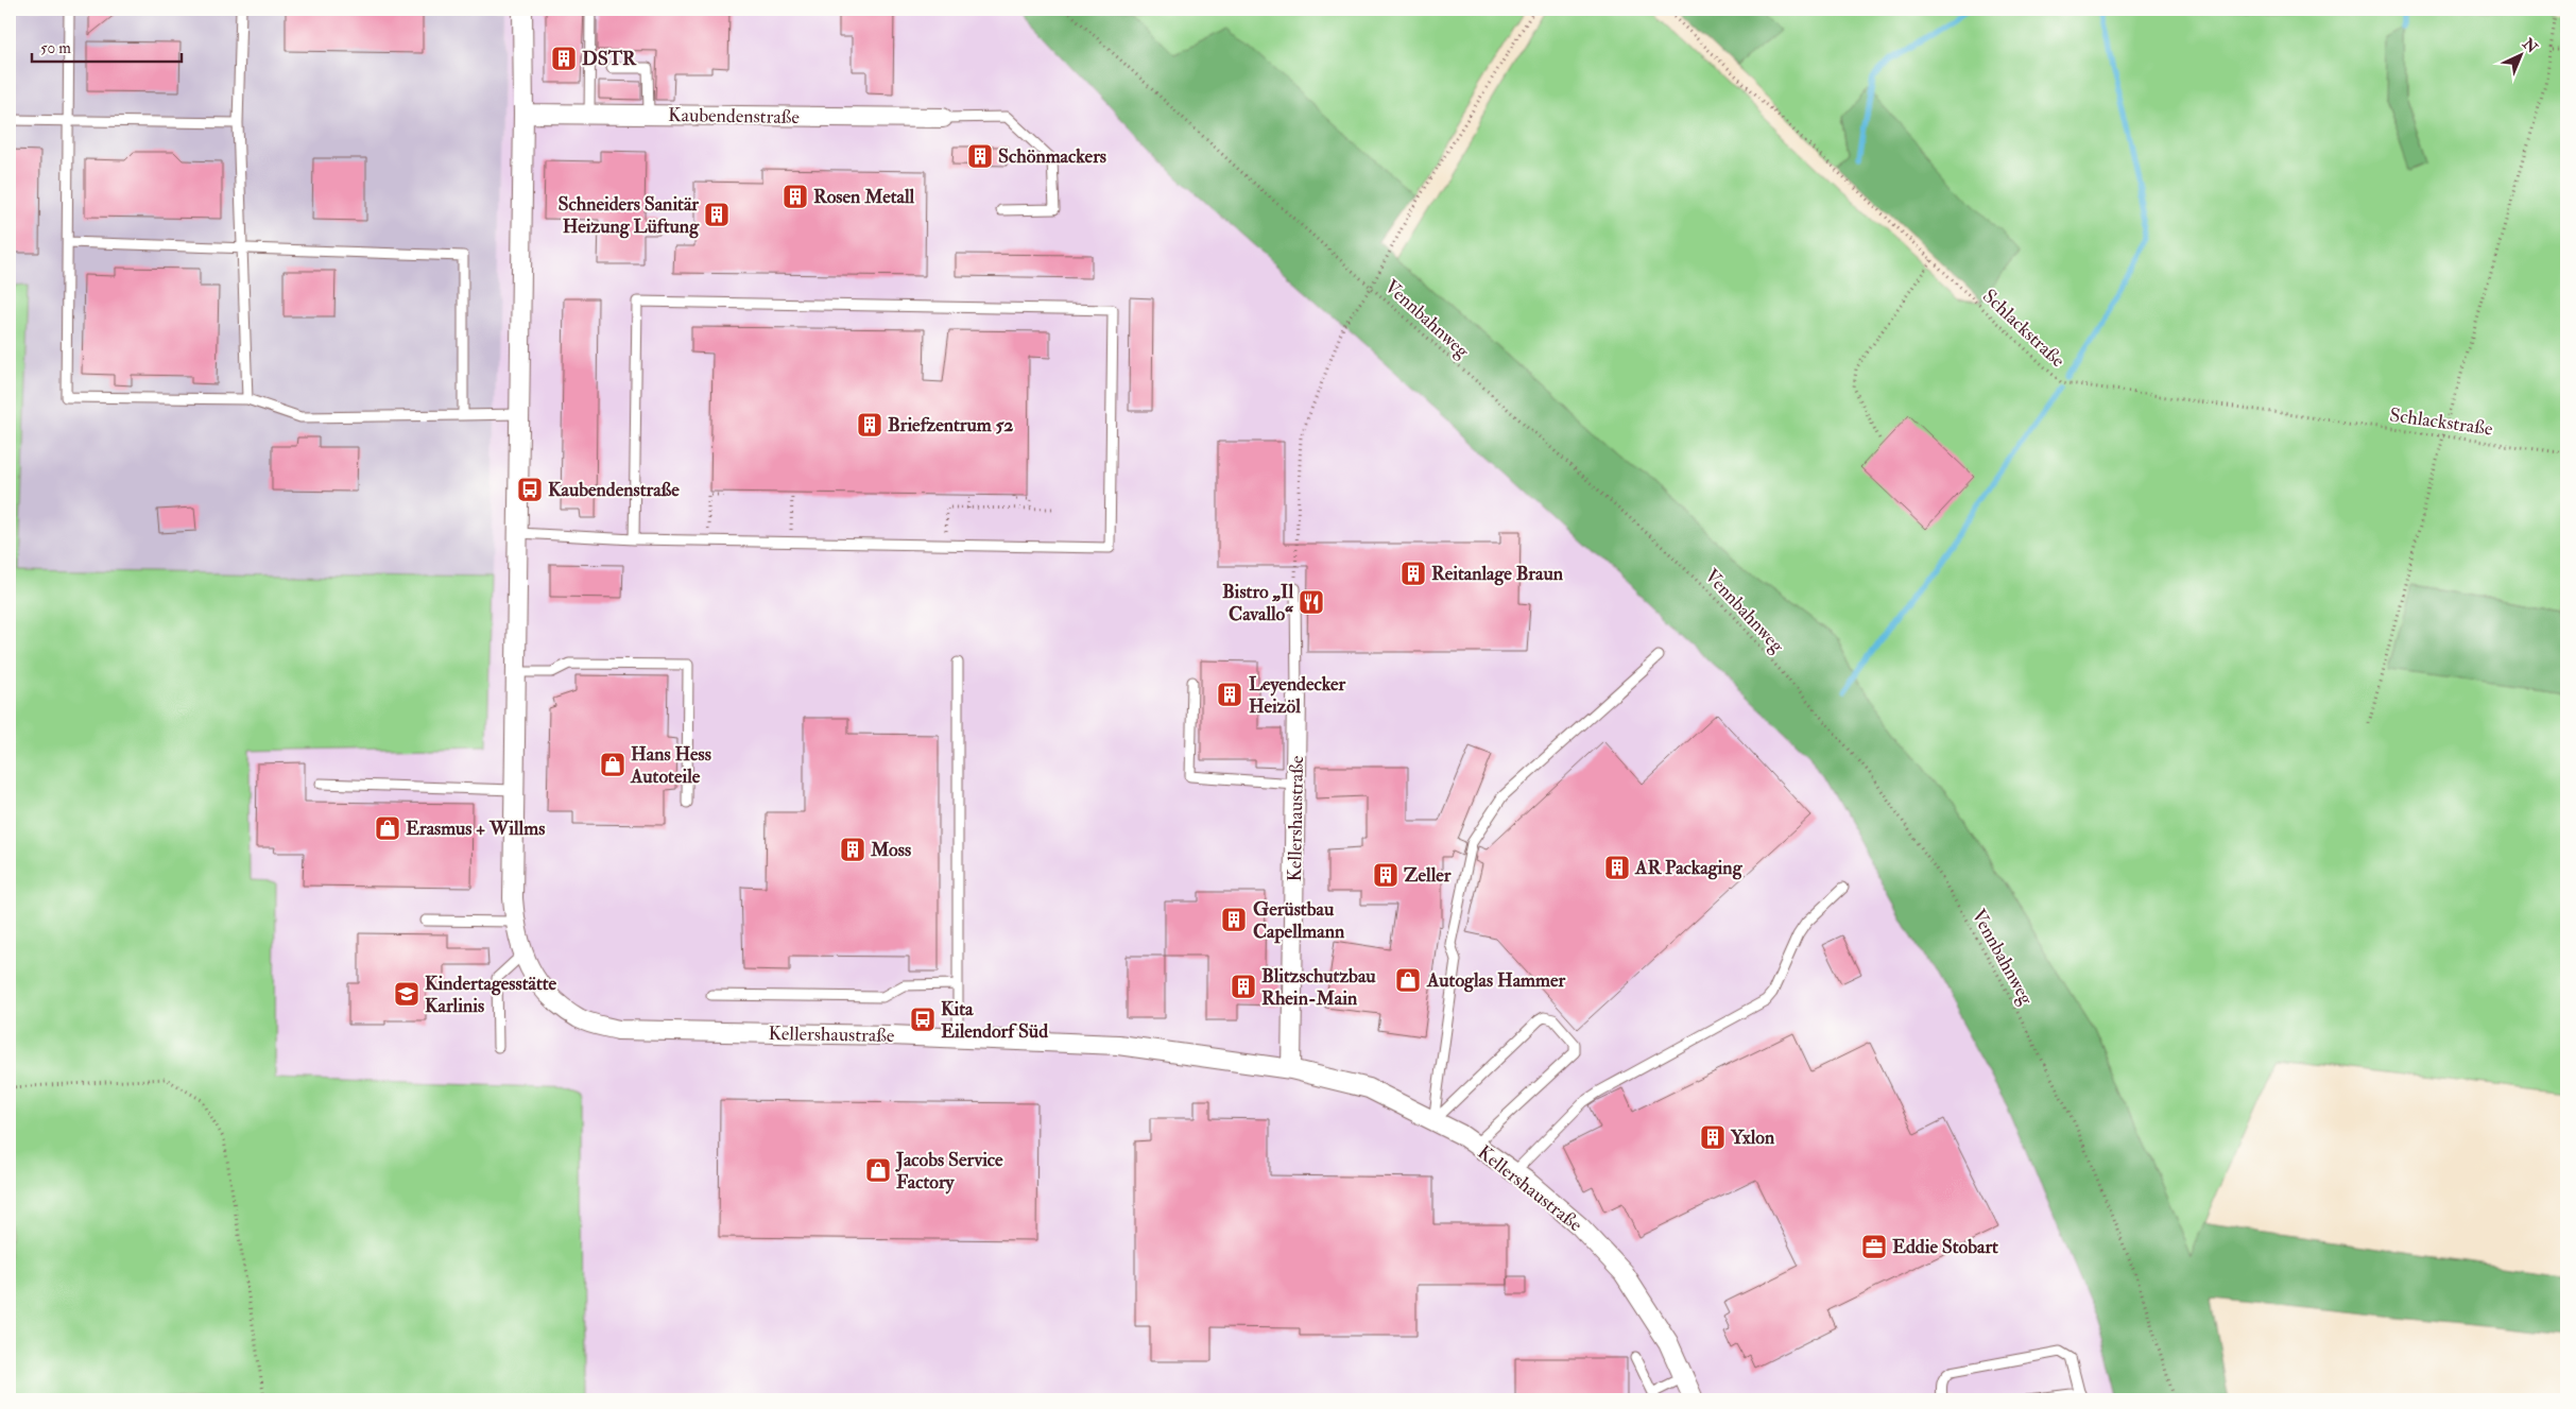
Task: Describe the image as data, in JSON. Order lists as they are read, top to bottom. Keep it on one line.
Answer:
{"streets":{"street":["Kaubendenstraße","Kellershaustraße"],"path":["Vennbahnweg","Schlackstraße"]},"places":{"building":["DSTR","Schönmackers","Rosen Metall","Schneiders Sanitär Heizung Lüftung","Briefzentrum 52","Reitanlage Braun","Leyendecker Heizöl","Moss","AR Packaging","Zeller","Gerüstbau Capellmann","Blitzschutzbau Rhein-Main","Yxlon"],"bus stop":["Kaubendenstraße","Kita Eilendorf Süd"],"restaurant":["Bistro „Il Cavallo“"],"shop":["Hans Hess Autoteile","Erasmus + Willms","Autoglas Hammer","Jacobs Service Factory"],"school or university":["Kindertagesstätte Karlinis"],"office":["Eddie Stobart"]},"scale_bar":"50 m","north":"top right"}
